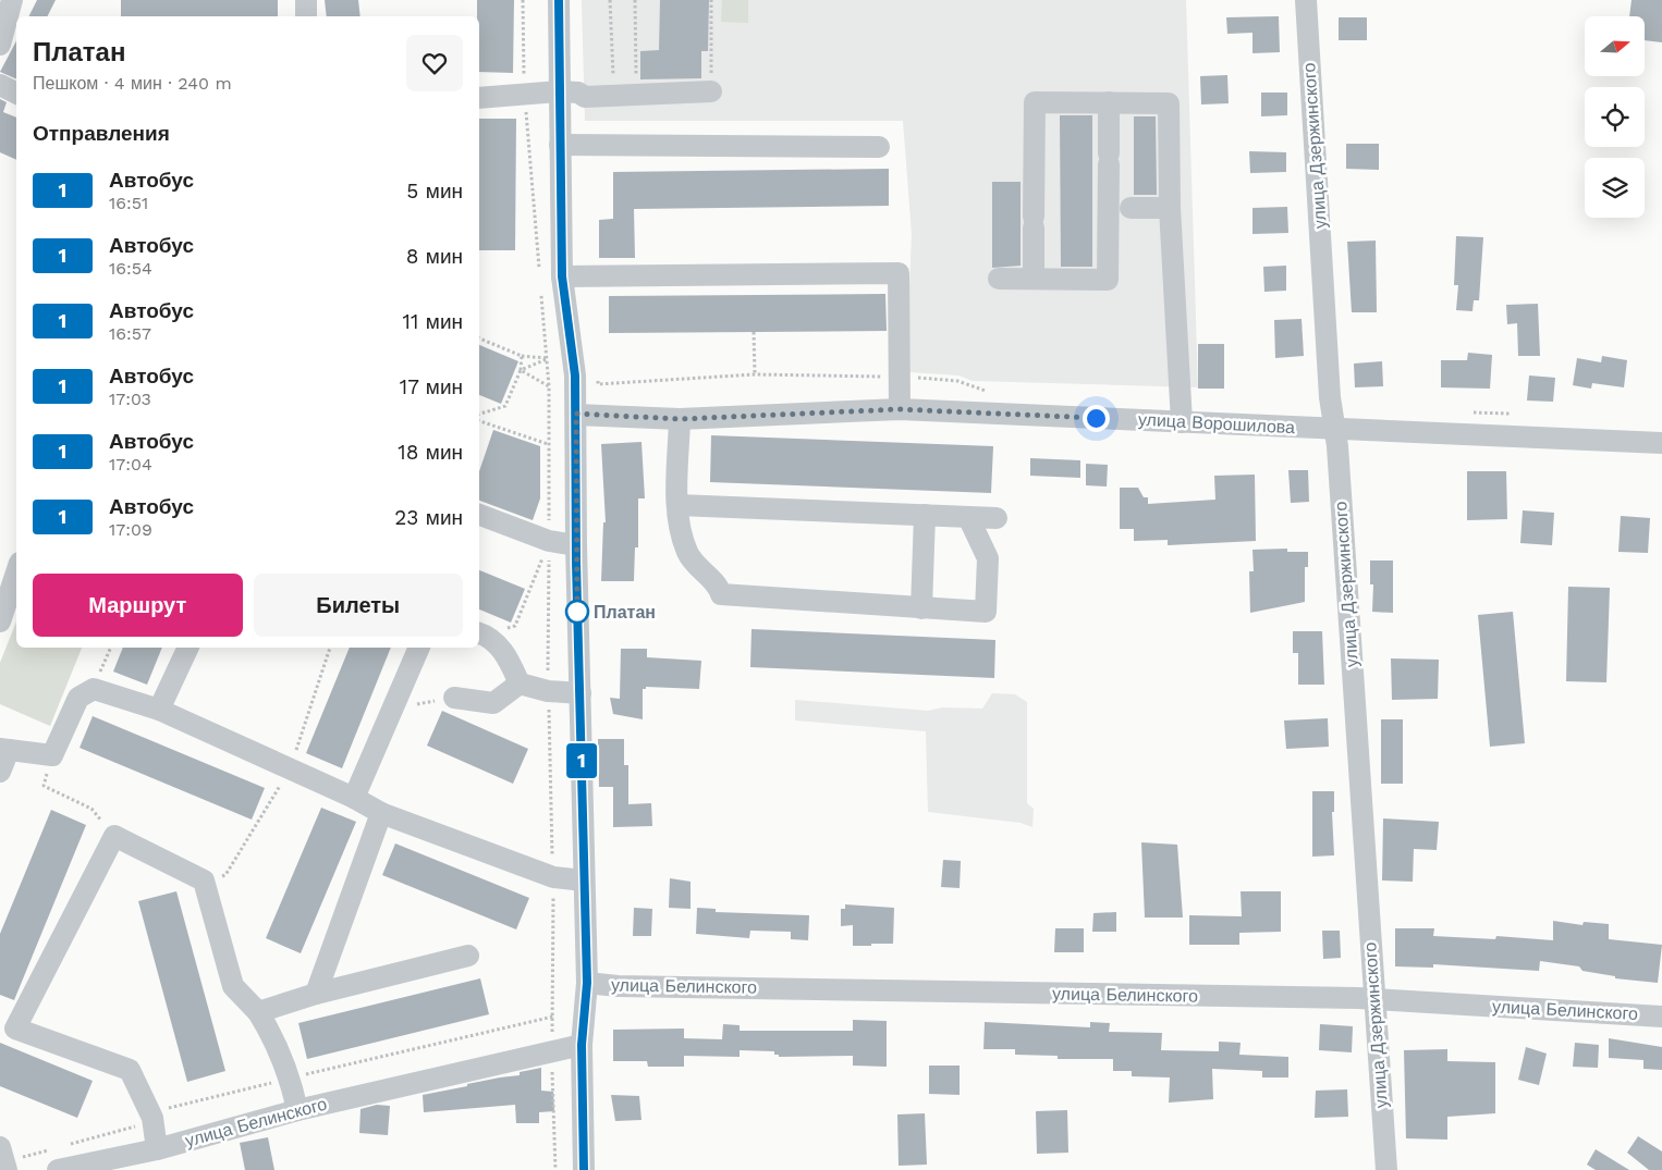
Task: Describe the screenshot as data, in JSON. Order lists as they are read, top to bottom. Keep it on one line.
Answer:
{"streets":{"street":["улица Дзержинского","улица Ворошилова","улица Белинского"]},"crossings":[["улица Дзержинского","улица Ворошилова"],["улица Дзержинского","улица Белинского"]],"places":["Платан"],"lines":["bus line 1"],"north":"right","page":{"on_map":"1","heading":[["Платан","Пешком · 4 мин · 240 m"],"Отправления"],"list":[{"mark":"1","name":"Автобус","note":"16:51","value":"5 мин"},{"mark":"1","name":"Автобус","note":"16:54","value":"8 мин"},{"mark":"1","name":"Автобус","note":"16:57","value":"11 мин"},{"mark":"1","name":"Автобус","note":"17:03","value":"17 мин"},{"mark":"1","name":"Автобус","note":"17:04","value":"18 мин"},{"mark":"1","name":"Автобус","note":"17:09","value":"23 мин"}],"buttons":["Маршрут","Билеты"]}}
